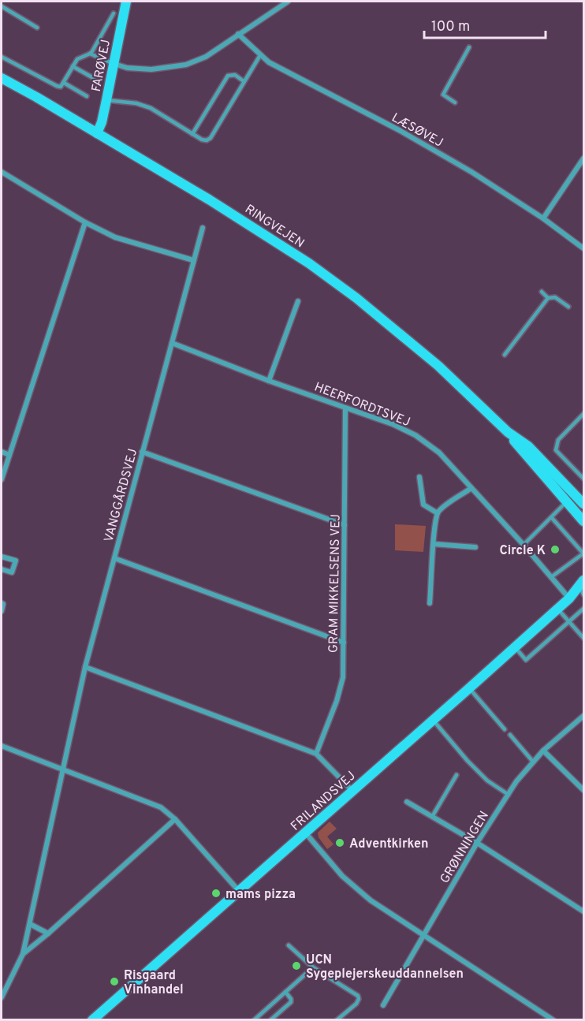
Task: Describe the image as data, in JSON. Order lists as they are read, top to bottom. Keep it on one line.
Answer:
{"streets":{"main road":["FARØVEJ","RINGVEJEN","FRILANDSVEJ"],"street":["LÆSØVEJ","HEERFORDTSVEJ","VANGGÅRDSVEJ","GRAM MIKKELSENS VEJ","GRØNNINGEN"]},"crossings":[["FARØVEJ","RINGVEJEN"],["HEERFORDTSVEJ","VANGGÅRDSVEJ"],["HEERFORDTSVEJ","GRAM MIKKELSENS VEJ"],["HEERFORDTSVEJ","FRILANDSVEJ"]],"places":["Circle K","Adventkirken","mams pizza","UCN Sygeplejerskeuddannelsen","Risgaard Vinhandel"],"scale_bar":"100 m"}
